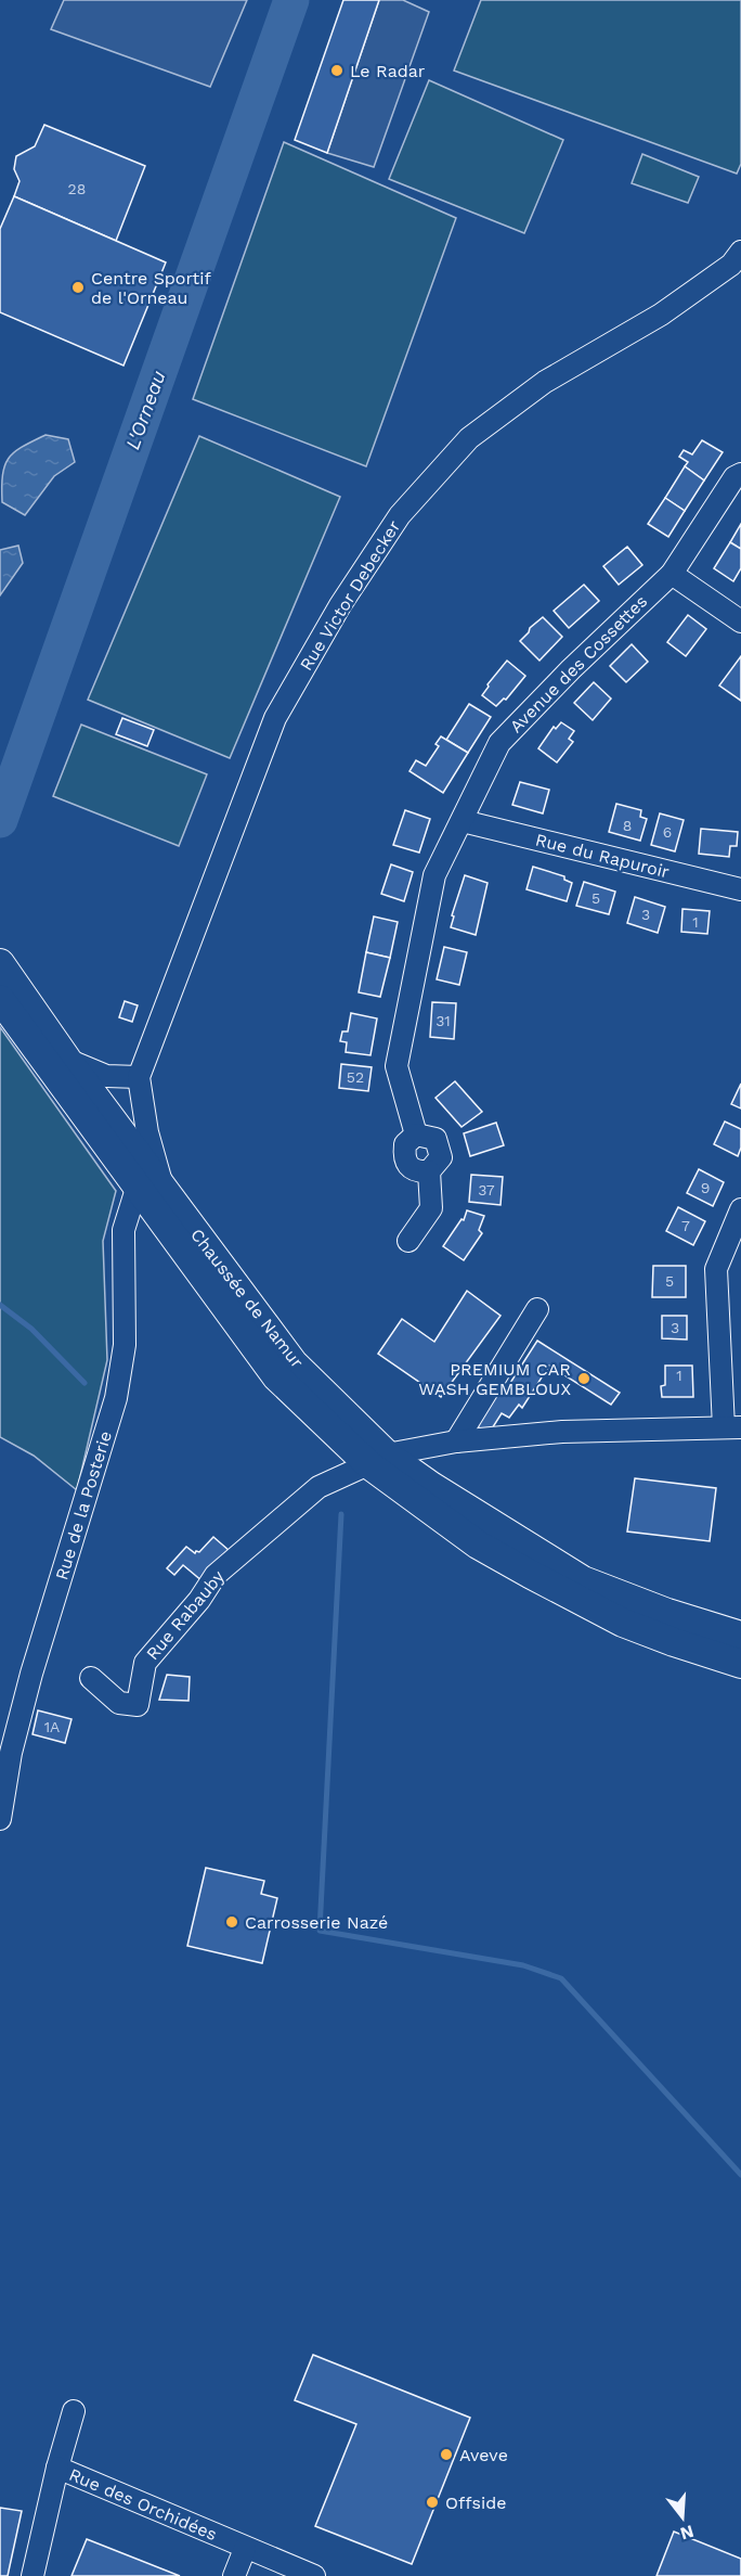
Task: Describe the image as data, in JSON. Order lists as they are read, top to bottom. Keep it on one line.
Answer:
{"streets":{"main road":["Chaussée de Namur"],"street":["Rue Victor Debecker","Avenue des Cossettes","Rue du Rapuroir","Rue de la Posterie","Rue Rabauby","Rue des Orchidées"]},"crossings":[["Rue Victor Debecker","Chaussée de Namur"],["Rue Victor Debecker","Rue de la Posterie"],["Avenue des Cossettes","Rue du Rapuroir"],["Chaussée de Namur","Rue de la Posterie"],["Chaussée de Namur","Rue Rabauby"]],"water":["L'Orneau"],"places":["Le Radar","Centre Sportif de l'Orneau","PREMIUM CAR WASH GEMBLOUX","Carrosserie Nazé","Aveve","Offside"],"house_numbers":["28","8","6","5","3","1","31","52","9","37","7","5","3","1","1A"],"north":"bottom"}
